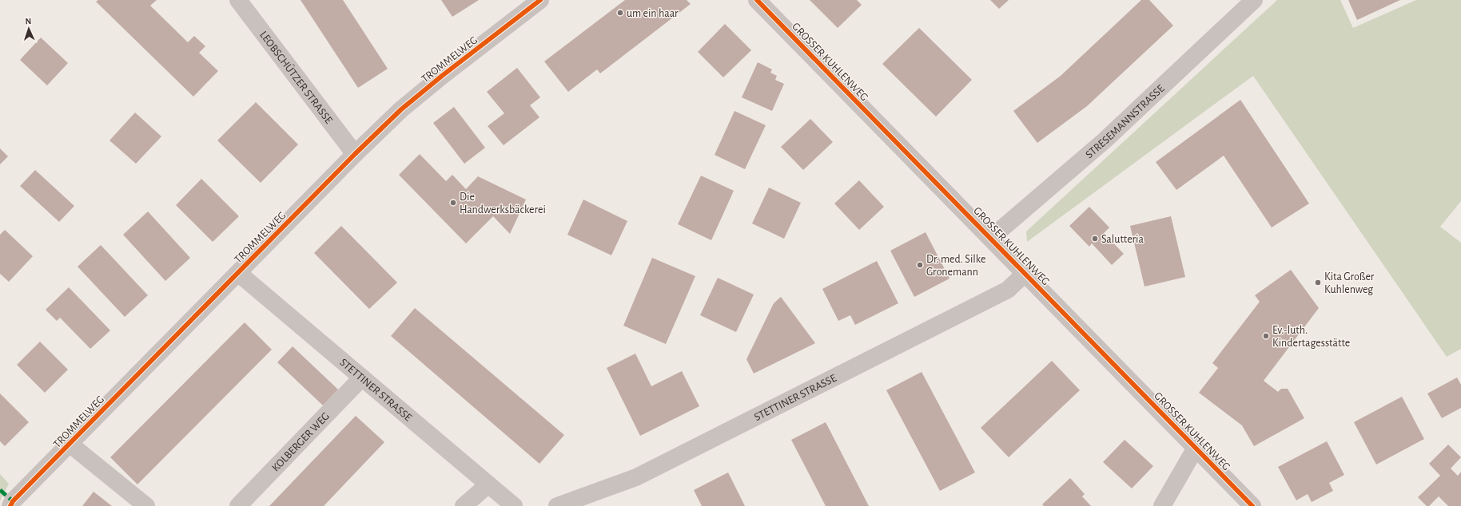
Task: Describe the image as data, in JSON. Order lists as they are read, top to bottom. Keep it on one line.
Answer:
{"streets":{"street":["TROMMELWEG","GROSSER KUHLENWEG","LEOBSCHÜTZER STRASSE","STRESEMANNSTRASSE","STETTINER STRASSE","KOLBERGER WEG"]},"crossings":[["TROMMELWEG","LEOBSCHÜTZER STRASSE"],["TROMMELWEG","STETTINER STRASSE"],["GROSSER KUHLENWEG","STRESEMANNSTRASSE"],["GROSSER KUHLENWEG","STETTINER STRASSE"],["STETTINER STRASSE","KOLBERGER WEG"]],"places":["um ein haar","Die Handwerksbäckerei","Salutteria","Dr. med. Silke Gronemann","Kita Großer Kuhlenweg","Ev.-luth. Kindertagesstätte"],"north":"top"}
